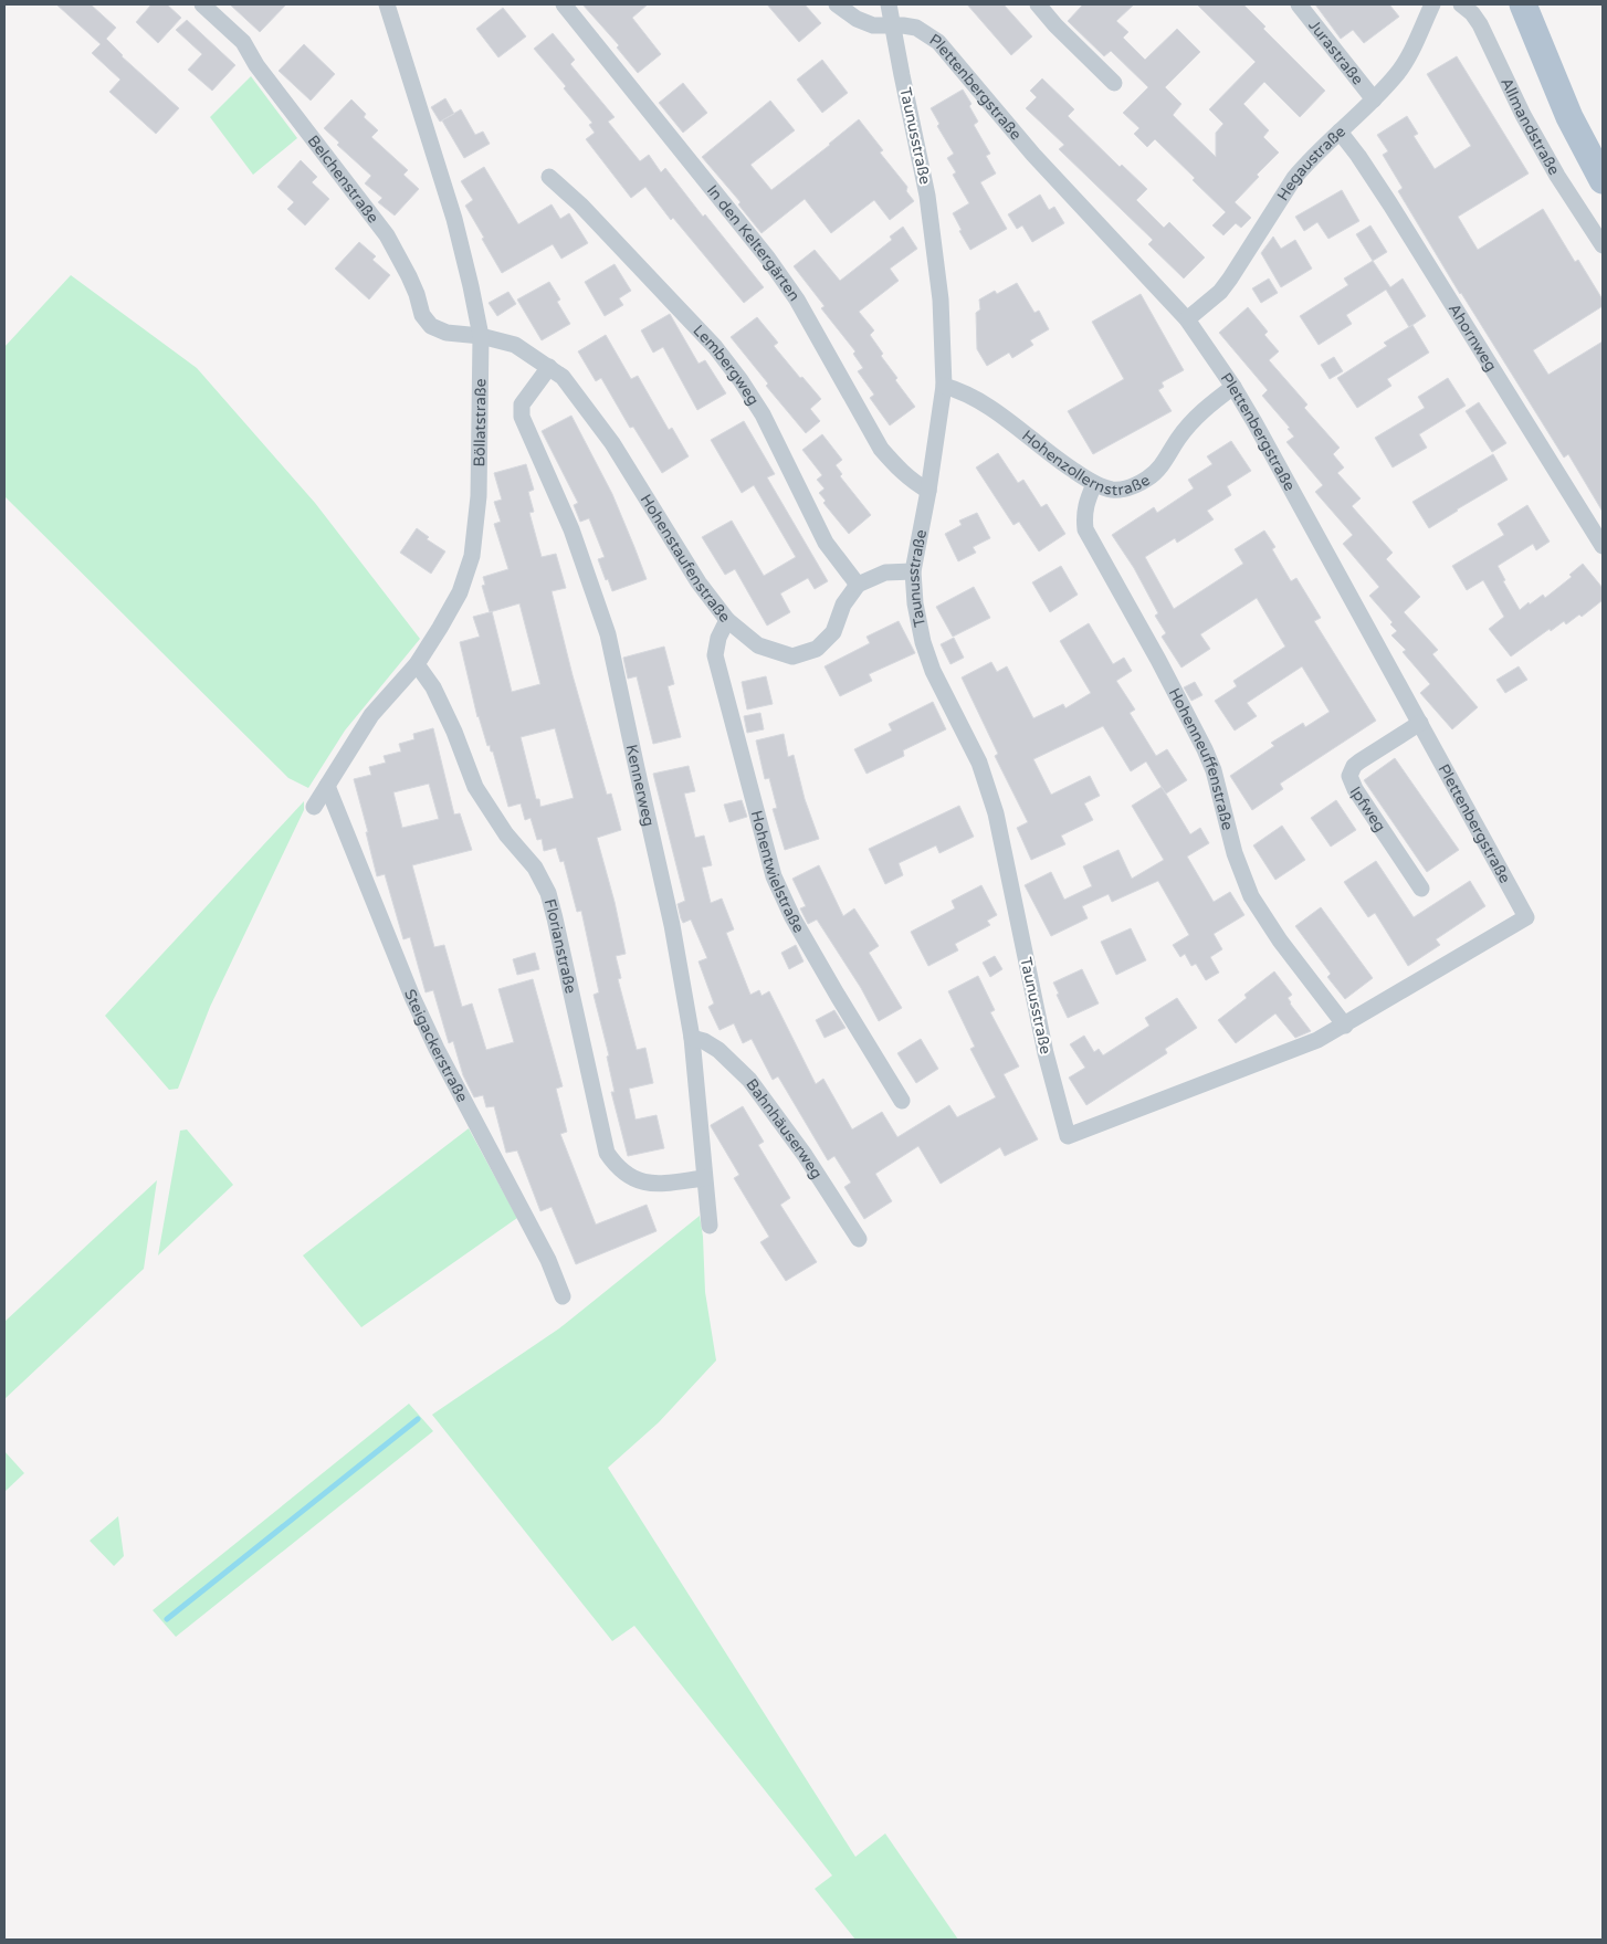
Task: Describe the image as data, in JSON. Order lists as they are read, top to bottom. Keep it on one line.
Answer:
{"streets":{"street":["Jurastraße","Plettenbergstraße","Allmandstraße","Taunusstraße","Hegaustraße","Belchenstraße","In den Keltergärten","Ahornweg","Lembergweg","Böllatstraße","Hohenzollernstraße","Hohenstaufenstraße","Hohenneuffenstraße","Kennerweg","Ipfweg","Hohentwielstraße","Florianstraße","Steigackerstraße","Bahnhäuserweg"]},"crossings":[["Jurastraße","Hegaustraße"],["Plettenbergstraße","Taunusstraße"],["Plettenbergstraße","Hegaustraße"],["Plettenbergstraße","Hohenzollernstraße"],["Plettenbergstraße","Hohenneuffenstraße"],["Plettenbergstraße","Ipfweg"],["Taunusstraße","In den Keltergärten"],["Taunusstraße","Hohenzollernstraße"],["Taunusstraße","Hohenneuffenstraße"],["Hegaustraße","Ahornweg"],["Belchenstraße","Böllatstraße"],["Belchenstraße","Hohenstaufenstraße"],["Lembergweg","Hohenstaufenstraße"],["Böllatstraße","Hohenstaufenstraße"],["Böllatstraße","Florianstraße"],["Böllatstraße","Steigackerstraße"],["Hohenzollernstraße","Hohenneuffenstraße"],["Hohenstaufenstraße","Kennerweg"],["Hohenstaufenstraße","Hohentwielstraße"],["Kennerweg","Florianstraße"],["Kennerweg","Bahnhäuserweg"]]}
